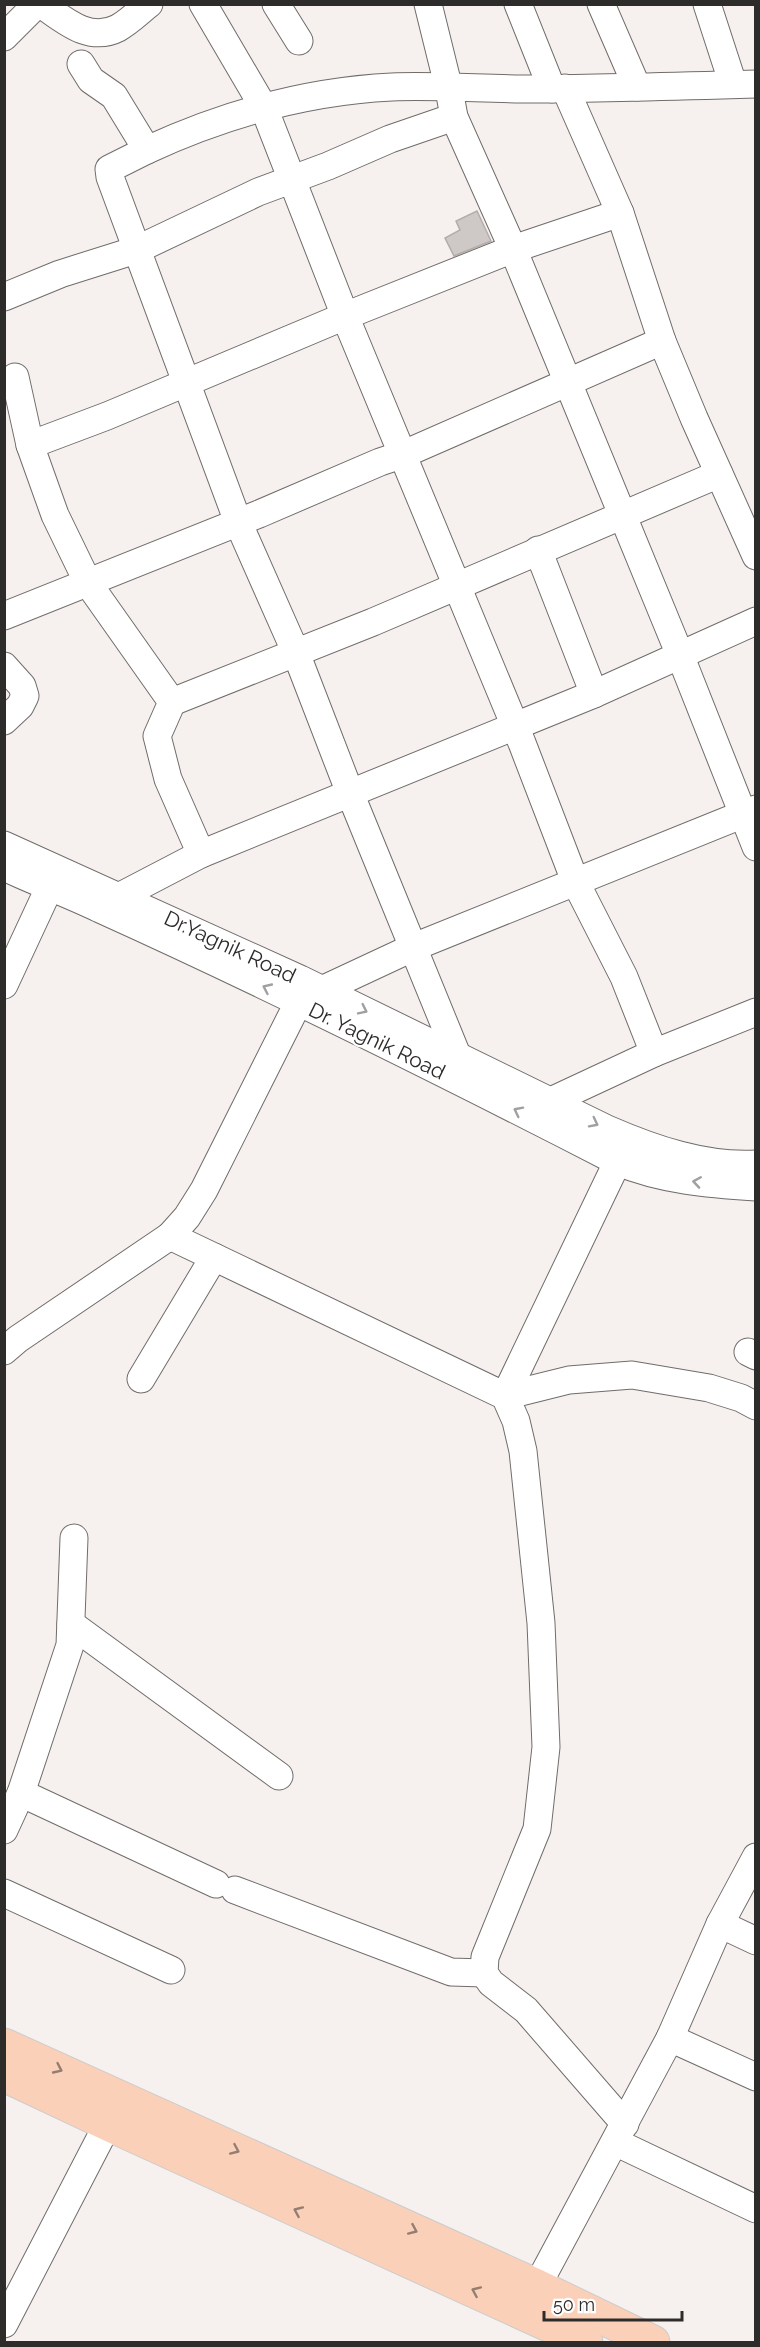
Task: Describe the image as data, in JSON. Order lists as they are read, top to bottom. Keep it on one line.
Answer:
{"streets":{"street":["Dr.Yagnik Road","Dr. Yagnik Road"]},"crossings":[["Dr.Yagnik Road","Dr. Yagnik Road"]],"one_way":["Dr.Yagnik Road"],"scale_bar":"50 m"}
